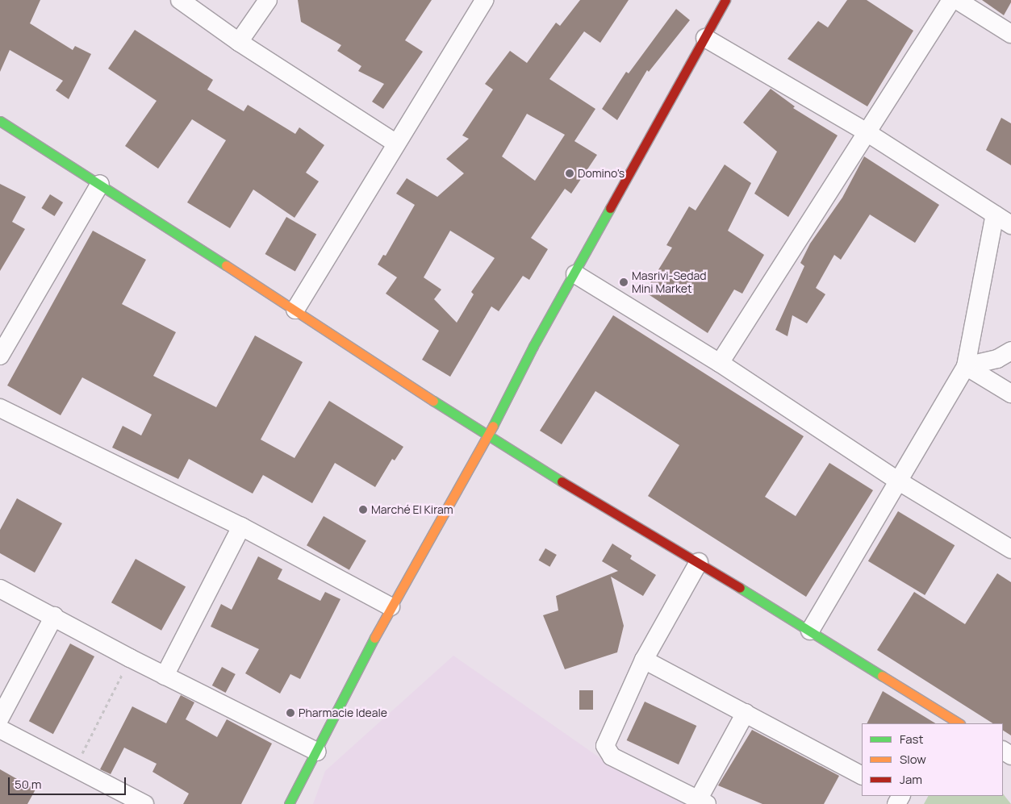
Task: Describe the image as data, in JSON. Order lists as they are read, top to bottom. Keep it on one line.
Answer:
{"places":["Domino's","Masrivi-Sedad Mini Market","Marché El Kiram","Pharmacie Ideale"],"legend":["Fast","Slow","Jam"],"scale_bar":"50 m"}
